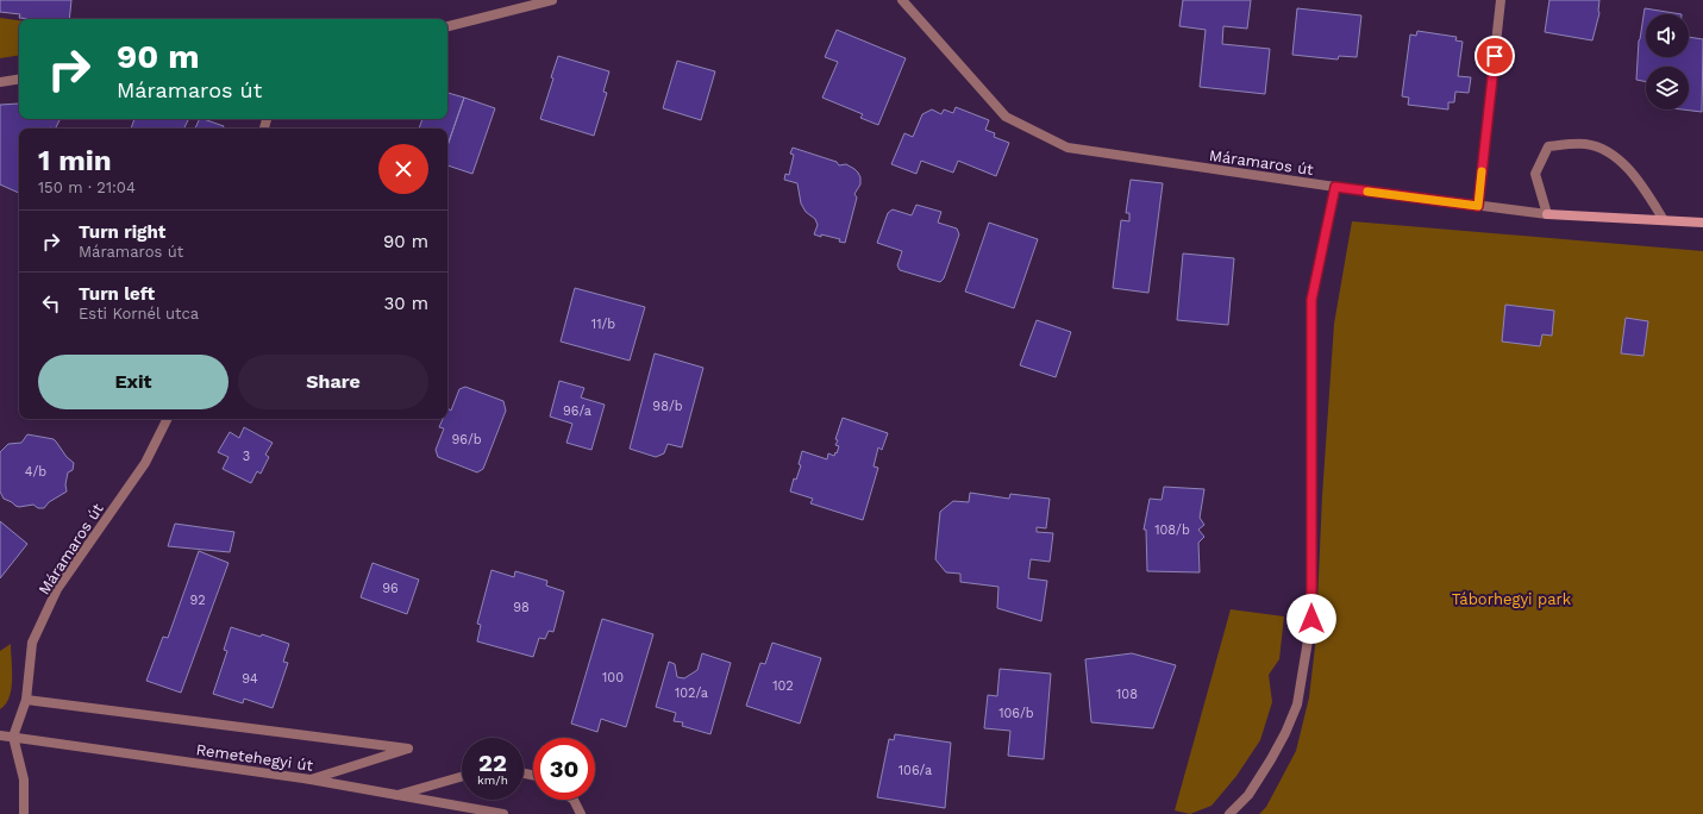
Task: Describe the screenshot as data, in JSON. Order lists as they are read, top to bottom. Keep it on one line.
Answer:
{"streets":{"street":["Máramaros út","Remetehegyi út"]},"crossings":[["Máramaros út","Remetehegyi út"]],"parks":["Táborhegyi park"],"house_numbers":["11/b","98/b","96/a","96/b","3","4/b","108/b","96","92","98","100","94","102","102/a","108","106/b","106/a"],"page":{"turn":["90 m","Máramaros út"],"heading":["1 min","150 m · 21:04"],"list":[{"name":"Turn right","note":"Máramaros út","value":"90 m"},{"name":"Turn left","note":"Esti Kornél utca","value":"30 m"}],"buttons":["Exit","Share"],"speed":"22 km/h","limit":"30"}}
